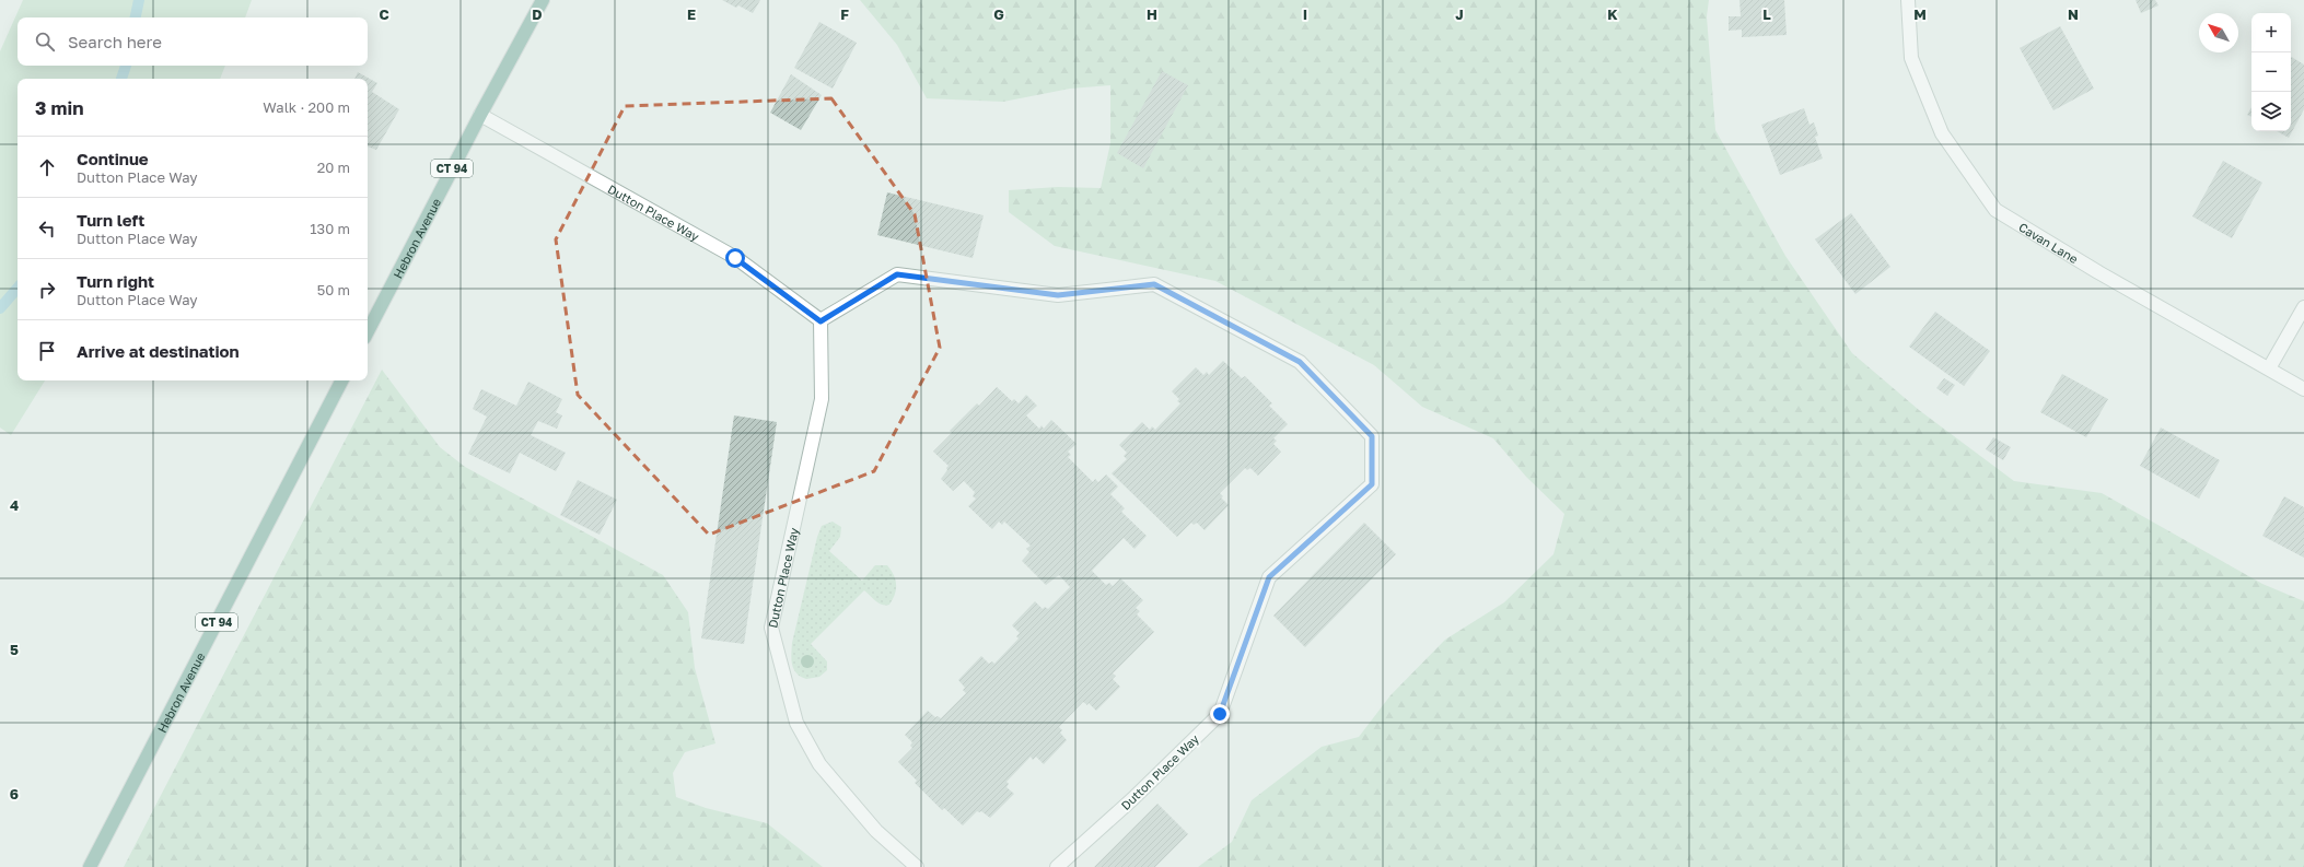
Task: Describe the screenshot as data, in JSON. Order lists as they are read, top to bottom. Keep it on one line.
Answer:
{"streets":{"main road":["CT 94","Hebron Avenue"],"street":["Dutton Place Way","Cavan Lane"]},"crossings":[["Dutton Place Way","Hebron Avenue"]],"north":"top left","page":{"map_buttons":["+","−"],"search":"Search here","heading":["3 min","Walk · 200 m"],"list":[["Continue","Dutton Place Way","20 m"],["Turn left","Dutton Place Way","130 m"],["Turn right","Dutton Place Way","50 m"],"Arrive at destination"]},"grid":{"columns":["C","D","E","F","G","H","I","J","K","L","M","N"],"rows":["4","5","6"]}}
